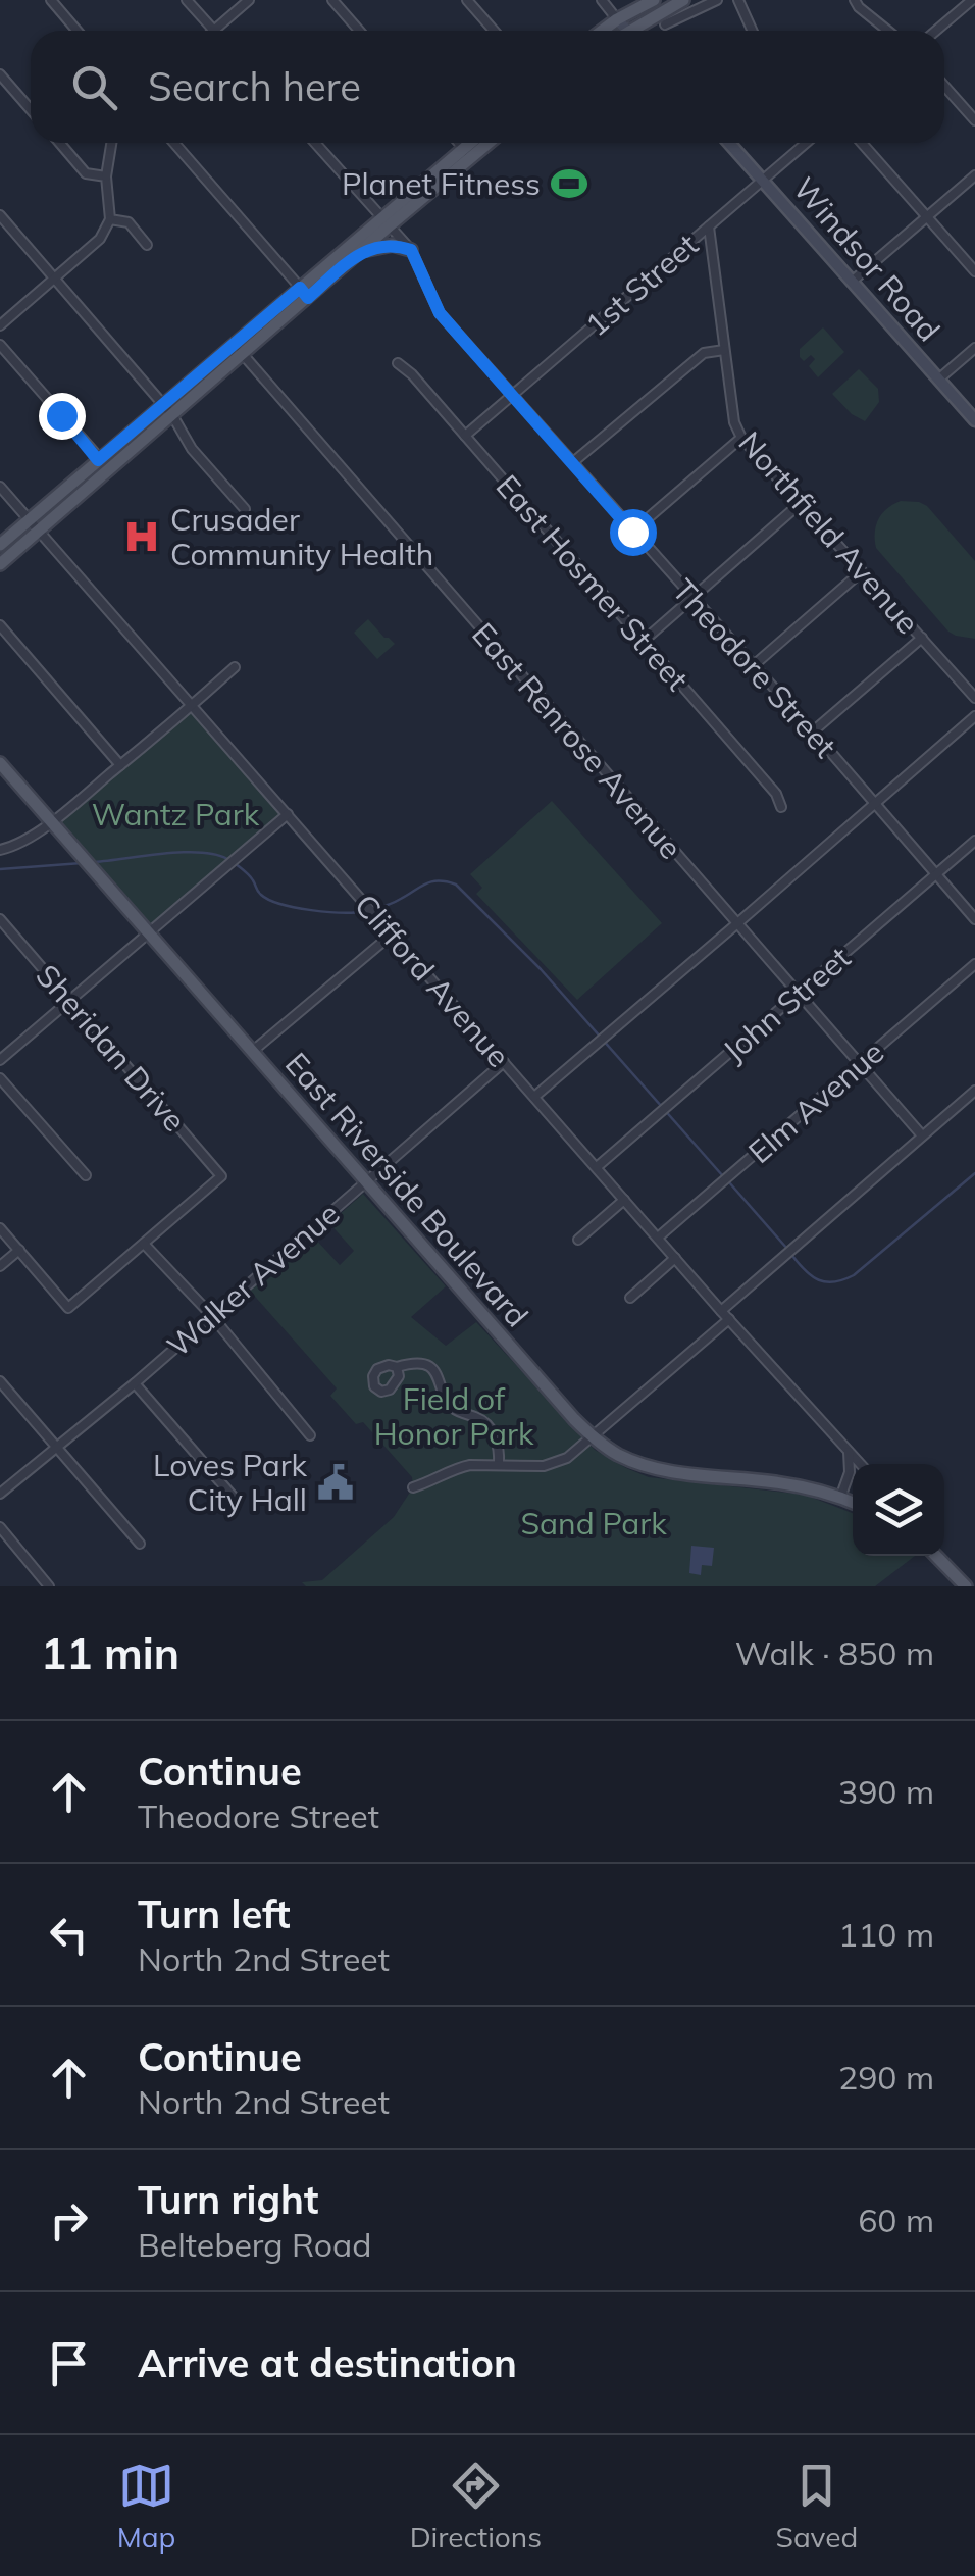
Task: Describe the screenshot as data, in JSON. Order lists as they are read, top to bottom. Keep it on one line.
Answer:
{"streets":{"main road":["East Riverside Boulevard"],"street":["Windsor Road","1st Street","Northfield Avenue","East Hosmer Street","Theodore Street","East Renrose Avenue","Clifford Avenue","John Street","Sheridan Drive","Elm Avenue","Walker Avenue"]},"crossings":[["Windsor Road","1st Street"],["1st Street","Northfield Avenue"],["1st Street","East Hosmer Street"],["1st Street","Theodore Street"],["Theodore Street","John Street"],["East Renrose Avenue","John Street"],["East Renrose Avenue","Elm Avenue"],["Clifford Avenue","John Street"],["Clifford Avenue","Elm Avenue"],["Clifford Avenue","Walker Avenue"],["East Riverside Boulevard","Walker Avenue"]],"parks":["Wantz Park","Field of Honor Park","Sand Park"],"places":{"sports":["Planet Fitness"],"hospital":["Crusader Community Health"],"public building":["Loves Park City Hall"]},"page":{"search":"Search here","heading":["11 min","Walk · 850 m"],"list":[["Continue","Theodore Street","390 m"],["Turn left","North 2nd Street","110 m"],["Continue","North 2nd Street","290 m"],["Turn right","Belteberg Road","60 m"],"Arrive at destination"],"nav":["Map","Directions","Saved"]}}
